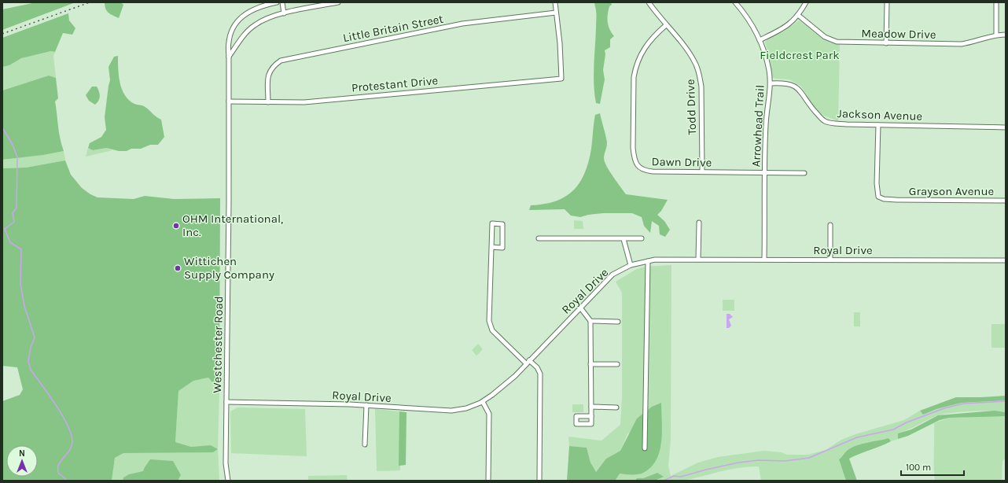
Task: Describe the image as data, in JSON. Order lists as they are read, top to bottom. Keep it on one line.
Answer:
{"streets":{"street":["Little Britain Street","Meadow Drive","Protestant Drive","Todd Drive","Jackson Avenue","Arrowhead Trail","Dawn Drive","Grayson Avenue","Royal Drive","Westchester Road"]},"crossings":[["Little Britain Street","Protestant Drive"],["Protestant Drive","Westchester Road"],["Todd Drive","Dawn Drive"],["Jackson Avenue","Arrowhead Trail"],["Jackson Avenue","Grayson Avenue"],["Arrowhead Trail","Dawn Drive"],["Arrowhead Trail","Royal Drive"],["Royal Drive","Westchester Road"]],"parks":["Fieldcrest Park"],"places":["OHM International, Inc.","Wittichen Supply Company"],"scale_bar":"100 m","north":"top"}
